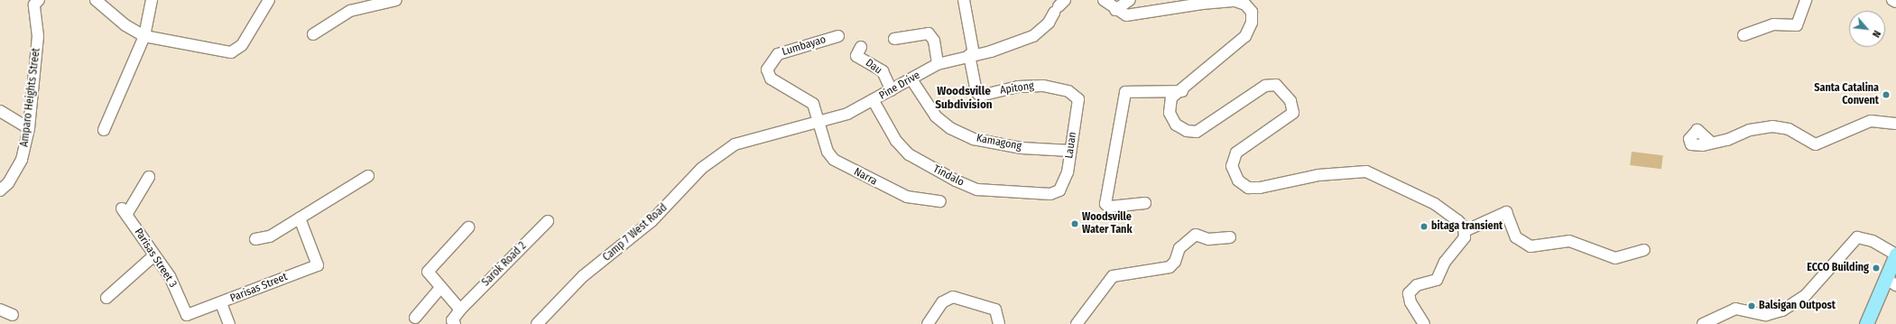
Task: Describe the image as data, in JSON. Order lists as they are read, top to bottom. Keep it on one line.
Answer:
{"streets":{"street":["Lumbayao","Dau","Pine Drive","Apitong","Amparo Heights Street","Kamagong","Lauan","Tindalo","Narra","Camp 7 West Road","Parisas Street 3","Sarok Road 2","Parisas Street"]},"crossings":[["Lumbayao","Pine Drive"],["Lumbayao","Narra"],["Dau","Pine Drive"],["Pine Drive","Apitong"],["Pine Drive","Kamagong"],["Pine Drive","Tindalo"],["Pine Drive","Narra"],["Pine Drive","Camp 7 West Road"],["Apitong","Lauan"],["Kamagong","Lauan"],["Lauan","Tindalo"],["Parisas Street 3","Parisas Street"]],"districts":["Woodsville Subdivision"],"places":["Santa Catalina Convent","Woodsville Water Tank","bitaga transient","ECCO Building","Balsigan Outpost"],"north":"bottom right"}
